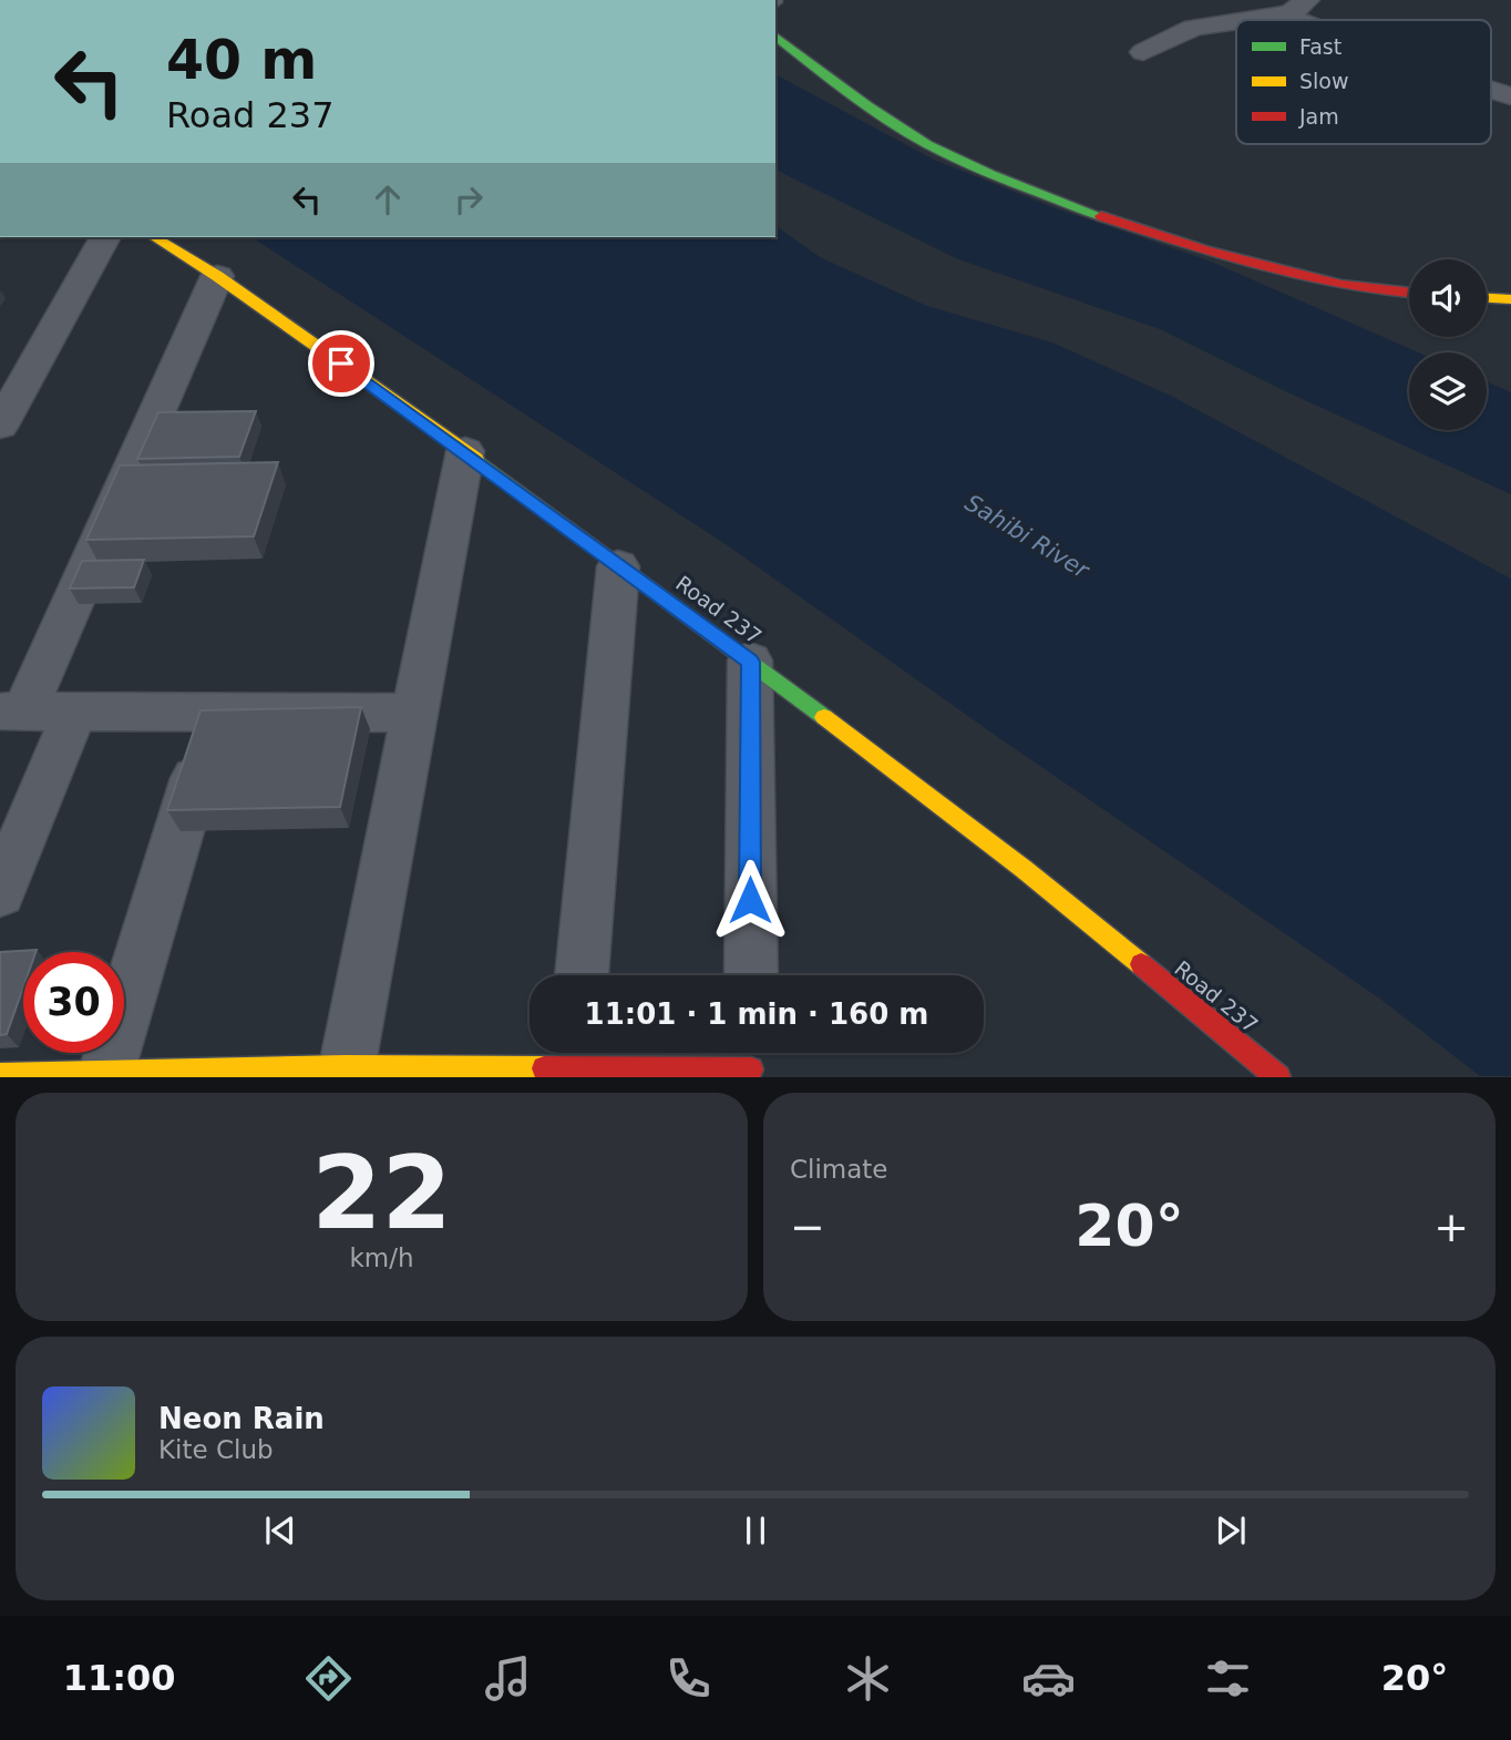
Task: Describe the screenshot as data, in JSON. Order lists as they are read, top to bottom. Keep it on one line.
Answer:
{"streets":{"street":["Road 237"]},"water":["Sahibi River"],"legend":["Fast","Slow","Jam"],"page":{"turn":["40 m","Road 237"],"limit":"30","trip":"11:01 · 1 min · 160 m","tile":[["22","km/h"],"Climate"],"heat":["−","20°","+"],"song":["Neon Rain","Kite Club"],"tabs":["11:00","20°"]}}
